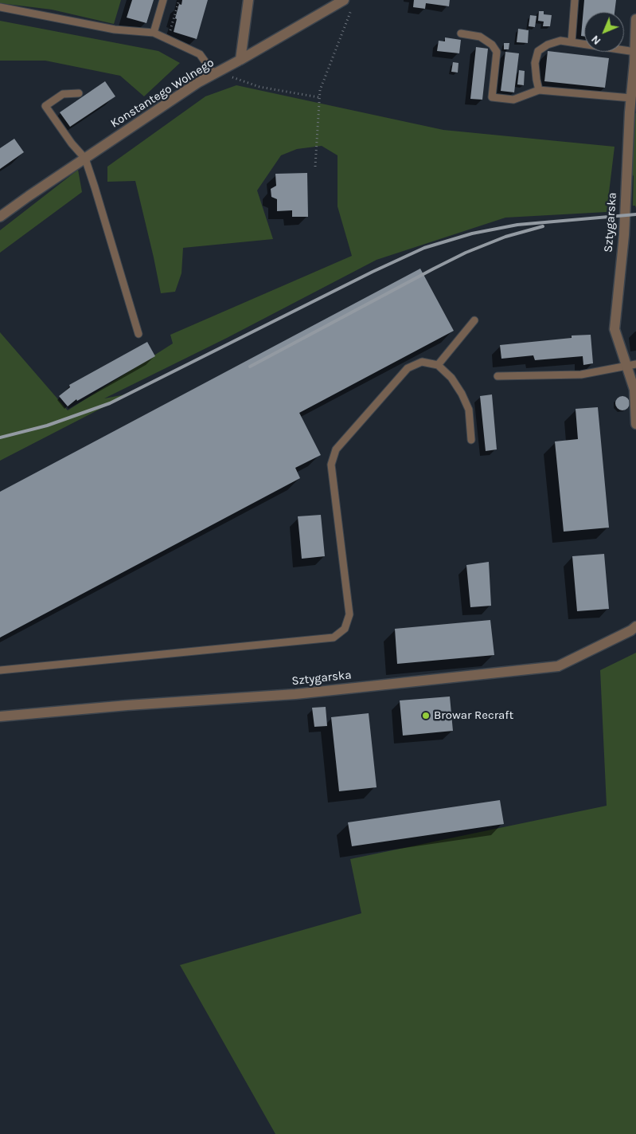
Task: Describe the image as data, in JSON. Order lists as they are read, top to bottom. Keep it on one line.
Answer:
{"streets":{"street":["Konstantego Wolnego","Sztygarska"]},"places":["Browar Recraft"],"north":"bottom left"}
